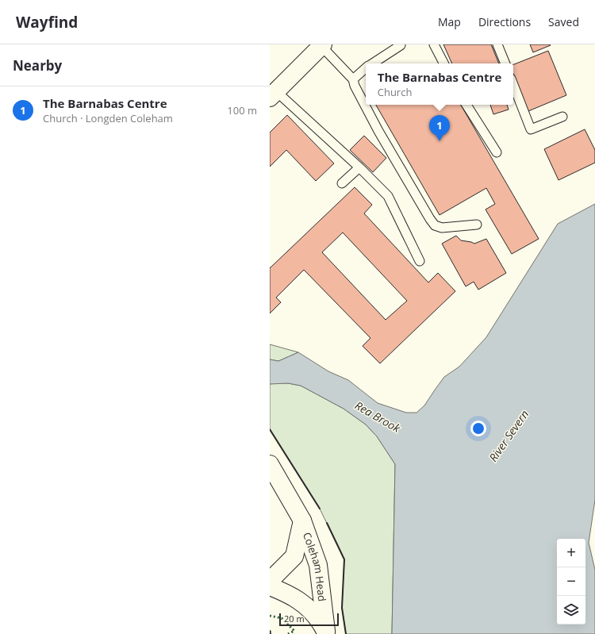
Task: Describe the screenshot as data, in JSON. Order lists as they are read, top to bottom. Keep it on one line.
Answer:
{"streets":{"street":["Coleham Head"]},"water":["Rea Brook","River Severn"],"scale_bar":"20 m","page":{"header":"Wayfind","nav":["Map","Directions","Saved"],"heading":"Nearby","popup":["The Barnabas Centre","Church"],"list":[{"mark":"1","name":"The Barnabas Centre","note":"Church · Longden Coleham","value":"100 m"}],"pins":"1","map_buttons":["+","−"],"scale":"20 m"}}
